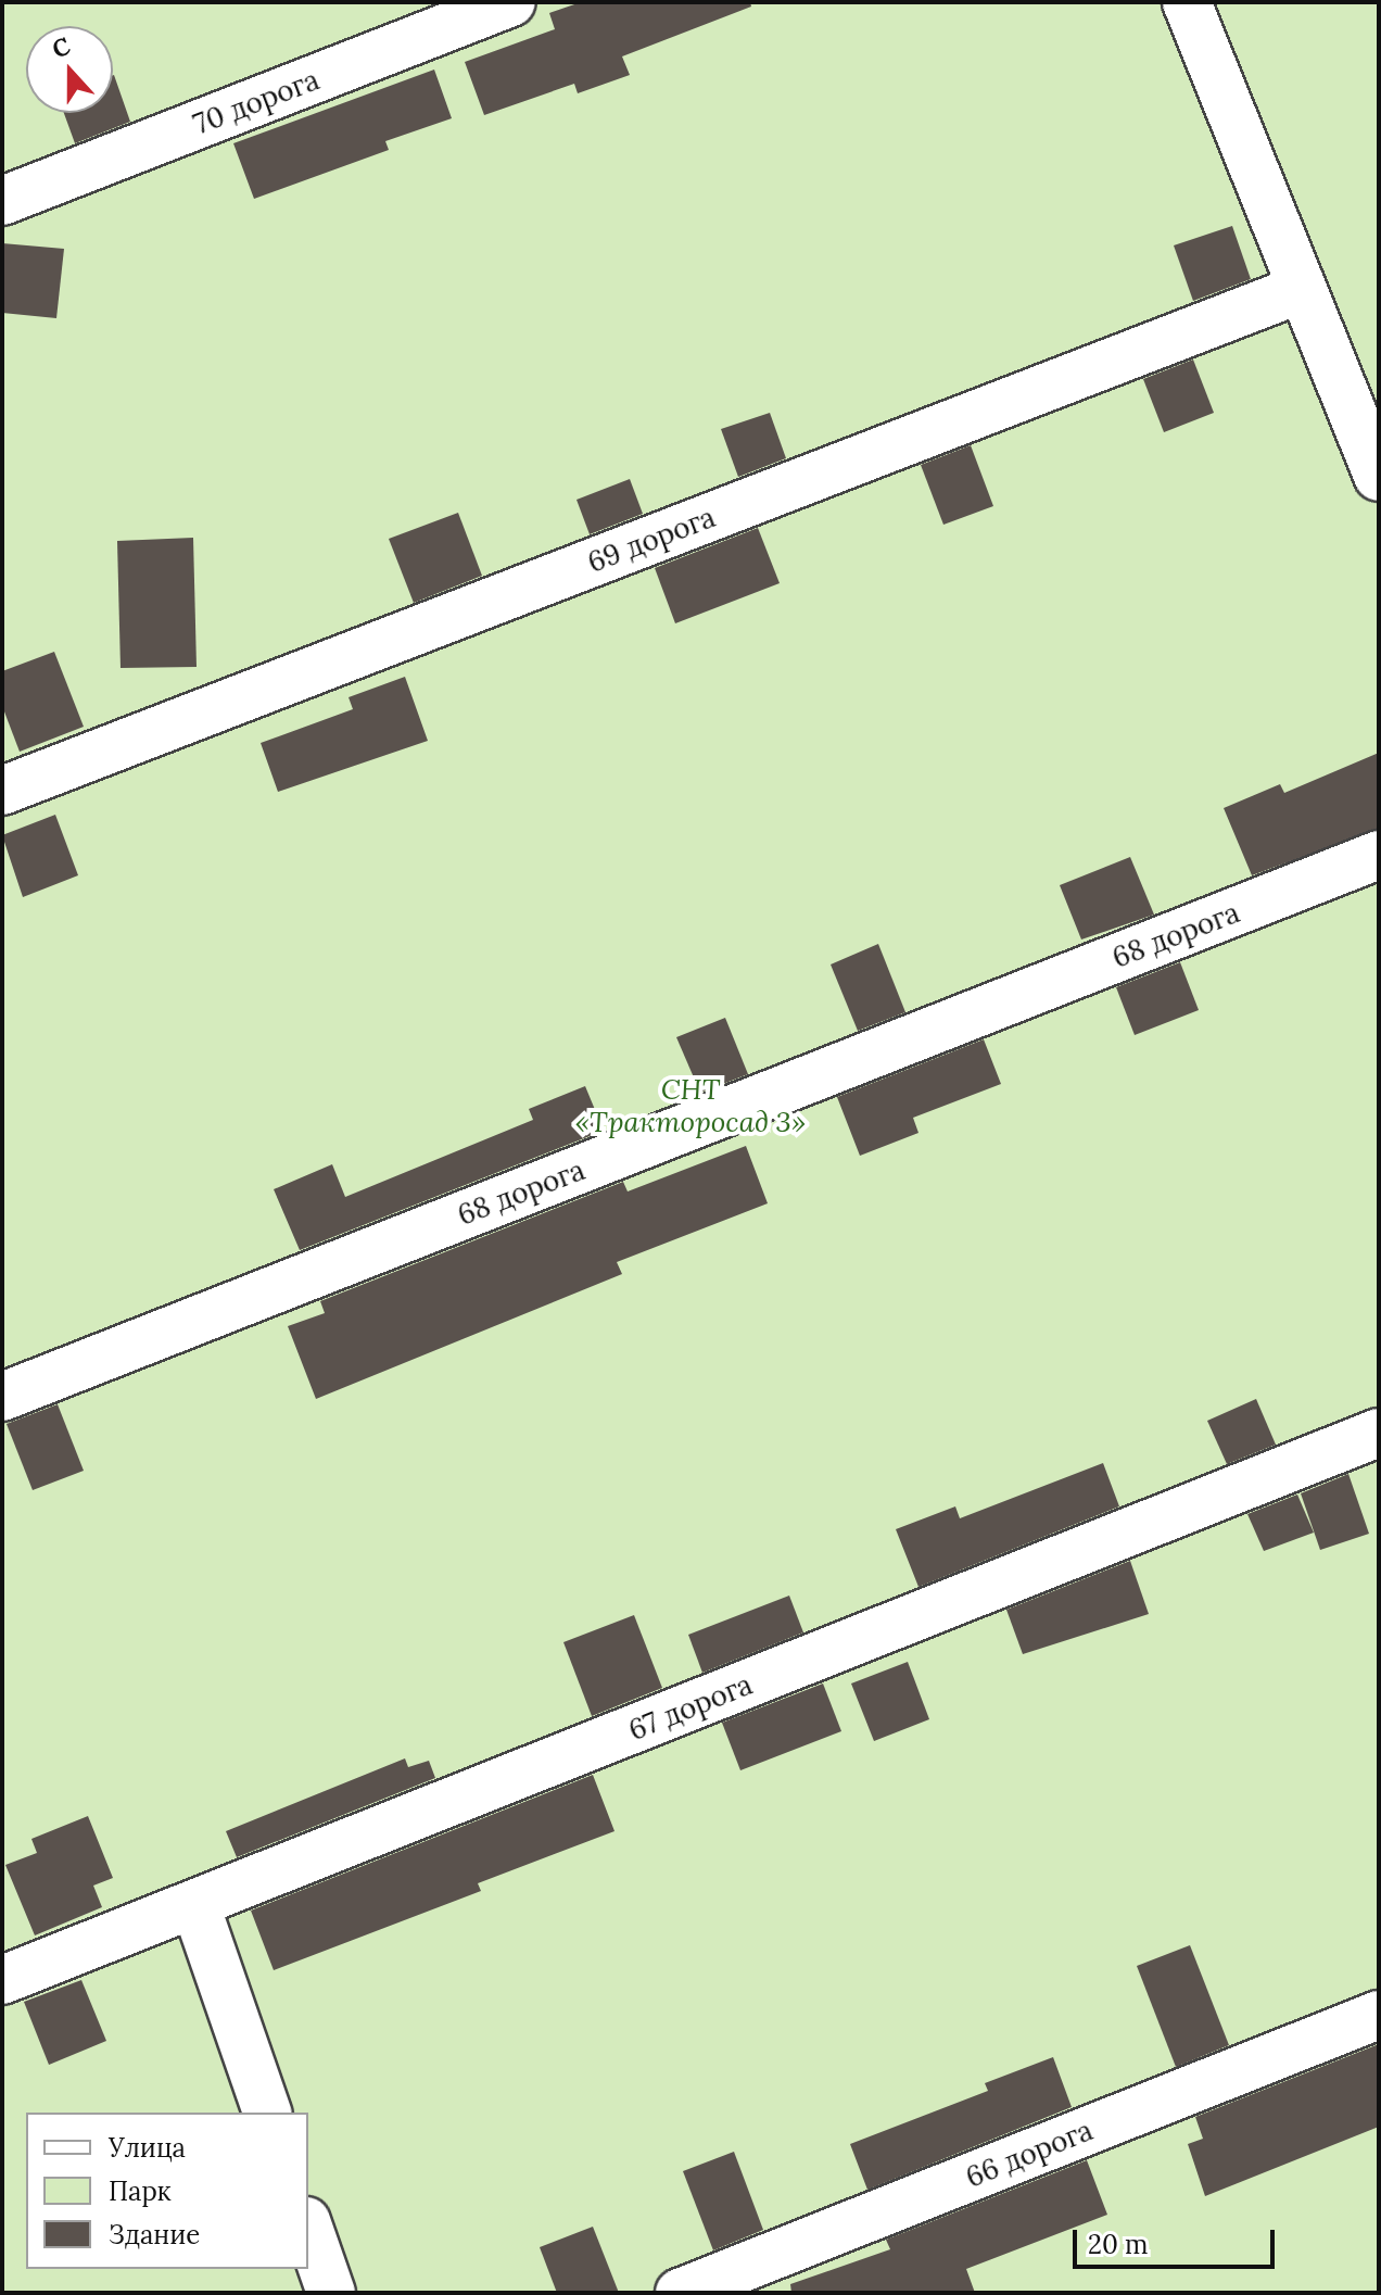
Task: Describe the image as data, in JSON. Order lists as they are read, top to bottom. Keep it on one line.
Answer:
{"streets":{"street":["70 дорога","69 дорога","68 дорога","67 дорога","66 дорога"]},"parks":["СНТ «Тракторосад 3»"],"legend":["Улица","Парк","Здание"],"scale_bar":"20 m","north":"top"}
